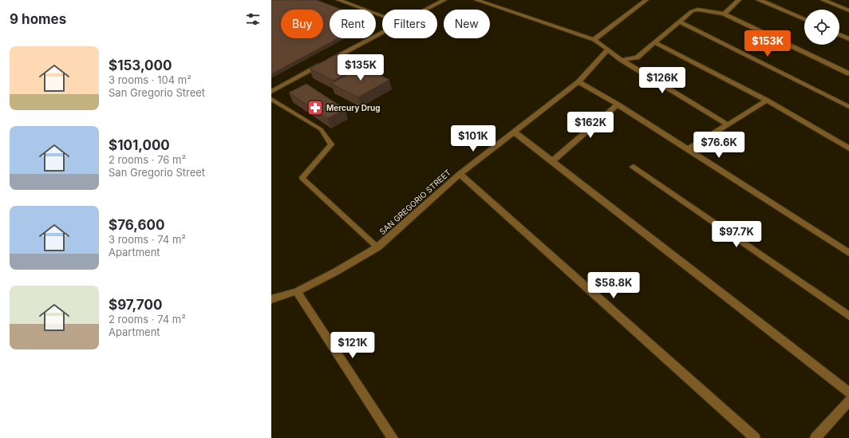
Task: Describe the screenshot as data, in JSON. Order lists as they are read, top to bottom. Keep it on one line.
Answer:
{"streets":{"street":["SAN GREGORIO STREET"]},"places":{"pharmacy":["Mercury Drug"]},"page":{"heading":"9 homes","chip":["Buy","Rent","Filters","New"],"price":["$153K","$135K","$126K","$162K","$101K","$76.6K","$97.7K","$58.8K","$121K"],"list":[{"name":"$153,000","note":"3 rooms · 104 m² · San Gregorio Street"},{"name":"$101,000","note":"2 rooms · 76 m² · San Gregorio Street"},{"name":"$76,600","note":"3 rooms · 74 m² · Apartment"},{"name":"$97,700","note":"2 rooms · 74 m² · Apartment"}]}}
